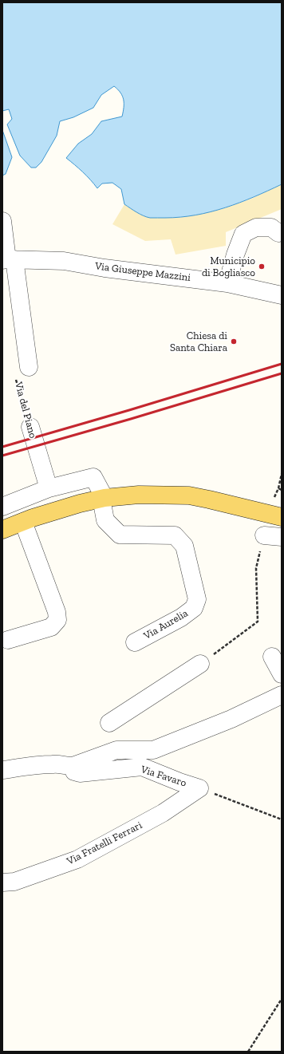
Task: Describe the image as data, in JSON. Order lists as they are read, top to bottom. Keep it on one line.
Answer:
{"streets":{"street":["Via Giuseppe Mazzini","Via del Piano","Via Aurelia","Via Favaro","Via Fratelli Ferrari"]},"crossings":[["Via Giuseppe Mazzini","Via del Piano"],["Via Favaro","Via Fratelli Ferrari"]],"places":["Municipio di Bogliasco","Chiesa di Santa Chiara"]}
